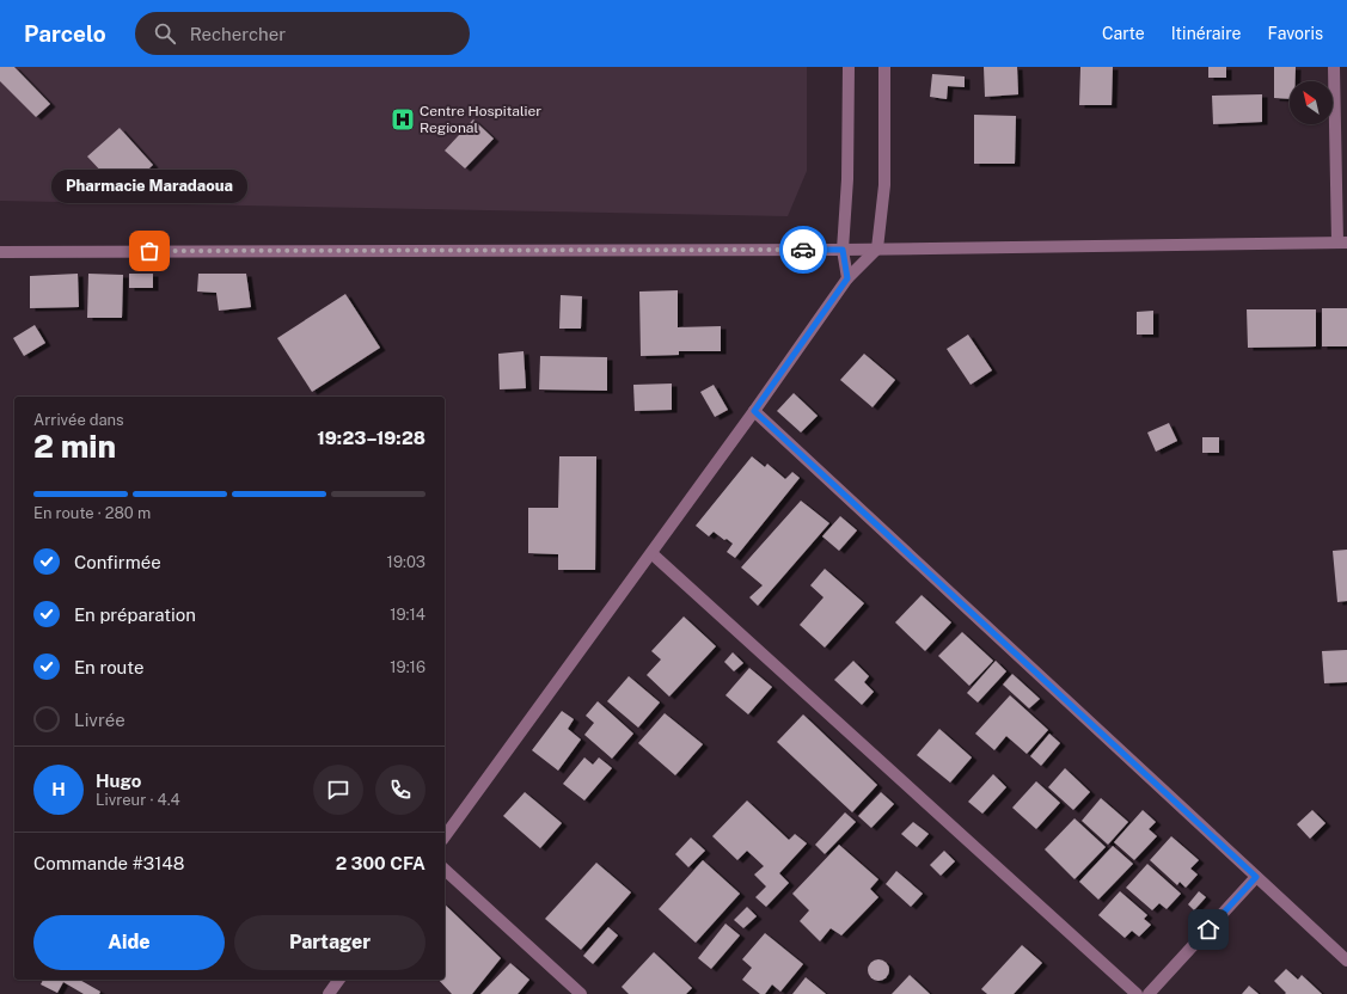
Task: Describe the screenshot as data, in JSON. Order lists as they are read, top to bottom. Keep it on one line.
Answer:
{"places":{"hospital":["Centre Hospitalier Regional"],"other":["Pharmacie Maradaoua"]},"north":"top left","page":{"header":"Parcelo","search":"Rechercher","nav":["Carte","Itinéraire","Favoris"],"bubble":"Pharmacie Maradaoua","heading":["2 min","Arrivée dans","19:23–19:28"],"panel":["Hugo","Livreur · 4.4","Commande #3148","2 300 CFA"],"bar":"En route · 280 m","list":[["Confirmée","19:03"],["En préparation","19:14"],["En route","19:16"],"Livrée"],"round":"H","buttons":["Aide","Partager"]}}
